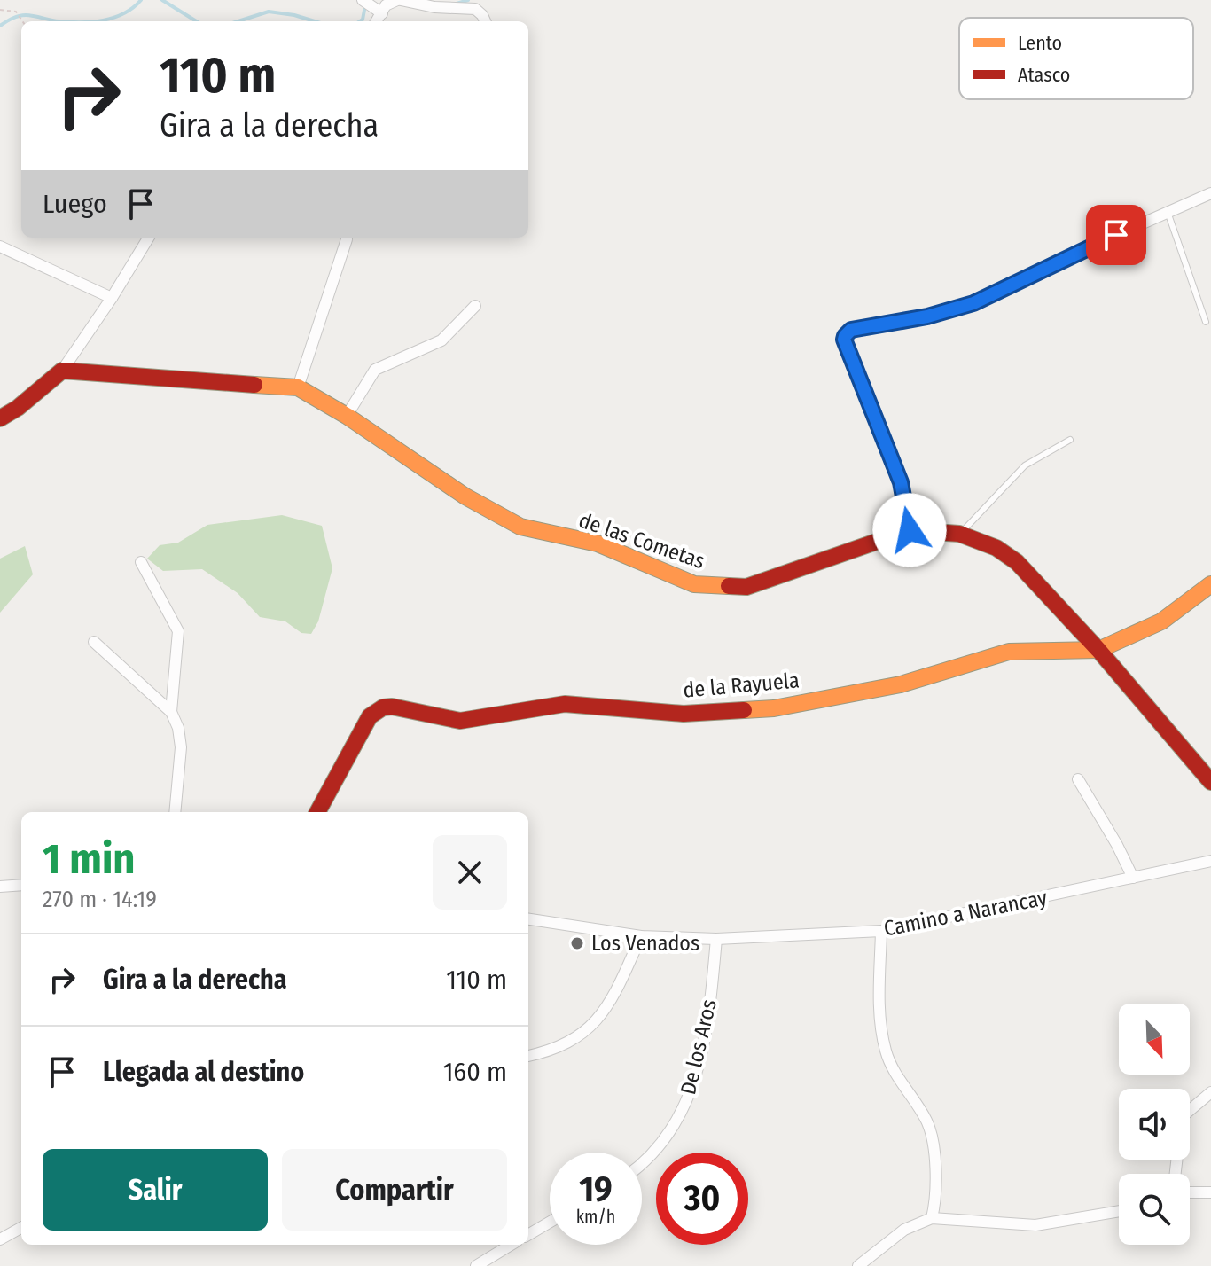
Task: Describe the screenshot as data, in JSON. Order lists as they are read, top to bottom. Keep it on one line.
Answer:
{"streets":{"street":["de las Cometas","de la Rayuela","Camino a Narancay","De los Aros"]},"crossings":[["de las Cometas","de la Rayuela"],["Camino a Narancay","De los Aros"]],"places":["Los Venados"],"legend":["Lento","Atasco"],"north":"bottom right","page":{"turn":["110 m","Gira a la derecha"],"then":"Luego","heading":["1 min","270 m · 14:19"],"list":[{"name":"Gira a la derecha","value":"110 m"},{"name":"Llegada al destino","value":"160 m"}],"buttons":["Salir","Compartir"],"speed":"19 km/h","limit":"30"}}
